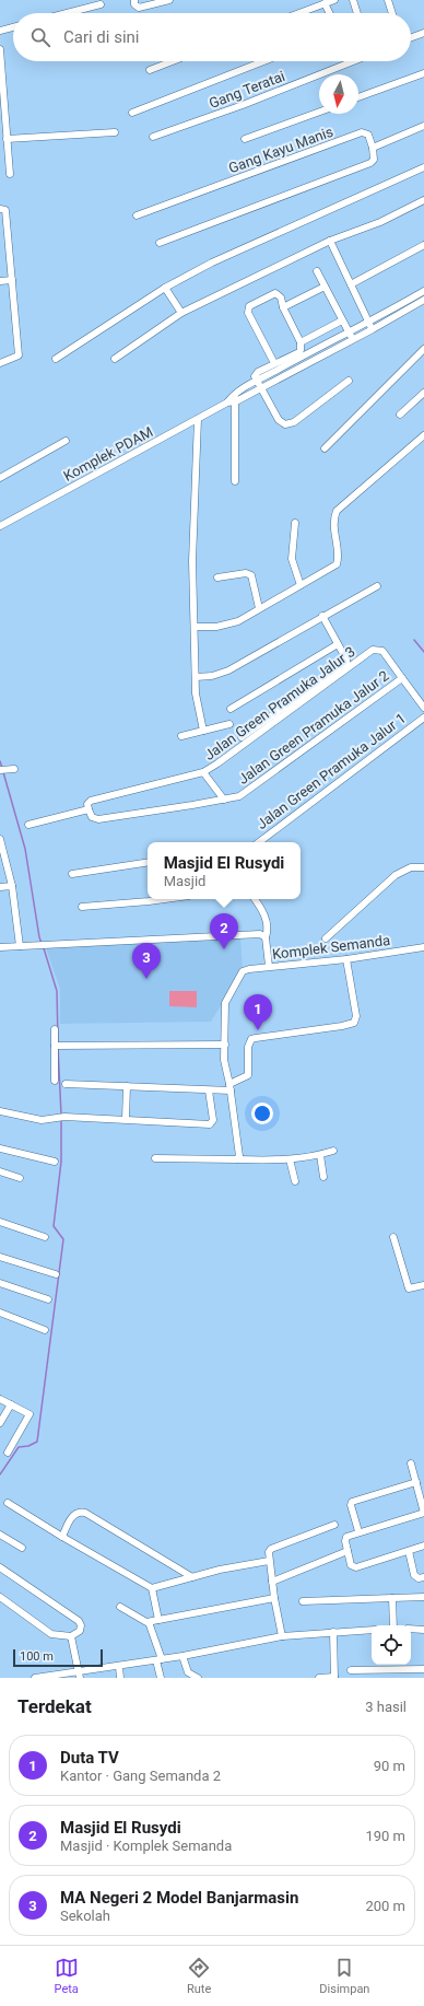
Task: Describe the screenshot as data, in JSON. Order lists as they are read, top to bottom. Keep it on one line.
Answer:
{"streets":{"street":["Gang Teratai","Gang Kayu Manis","Komplek PDAM","Jalan Green Pramuka Jalur 3","Jalan Green Pramuka Jalur 2","Jalan Green Pramuka Jalur 1","Komplek Semanda"]},"crossings":[["Jalan Green Pramuka Jalur 3","Jalan Green Pramuka Jalur 2"]],"scale_bar":"100 m","north":"bottom","page":{"search":"Cari di sini","popup":["Masjid El Rusydi","Masjid"],"pins":["2","3","1"],"scale":"100 m","heading":["Terdekat","3 hasil"],"list":[{"mark":"1","name":"Duta TV","note":"Kantor · Gang Semanda 2","value":"90 m"},{"mark":"2","name":"Masjid El Rusydi","note":"Masjid · Komplek Semanda","value":"190 m"},{"mark":"3","name":"MA Negeri 2 Model Banjarmasin","note":"Sekolah","value":"200 m"}],"nav":["Peta","Rute","Disimpan"]}}
